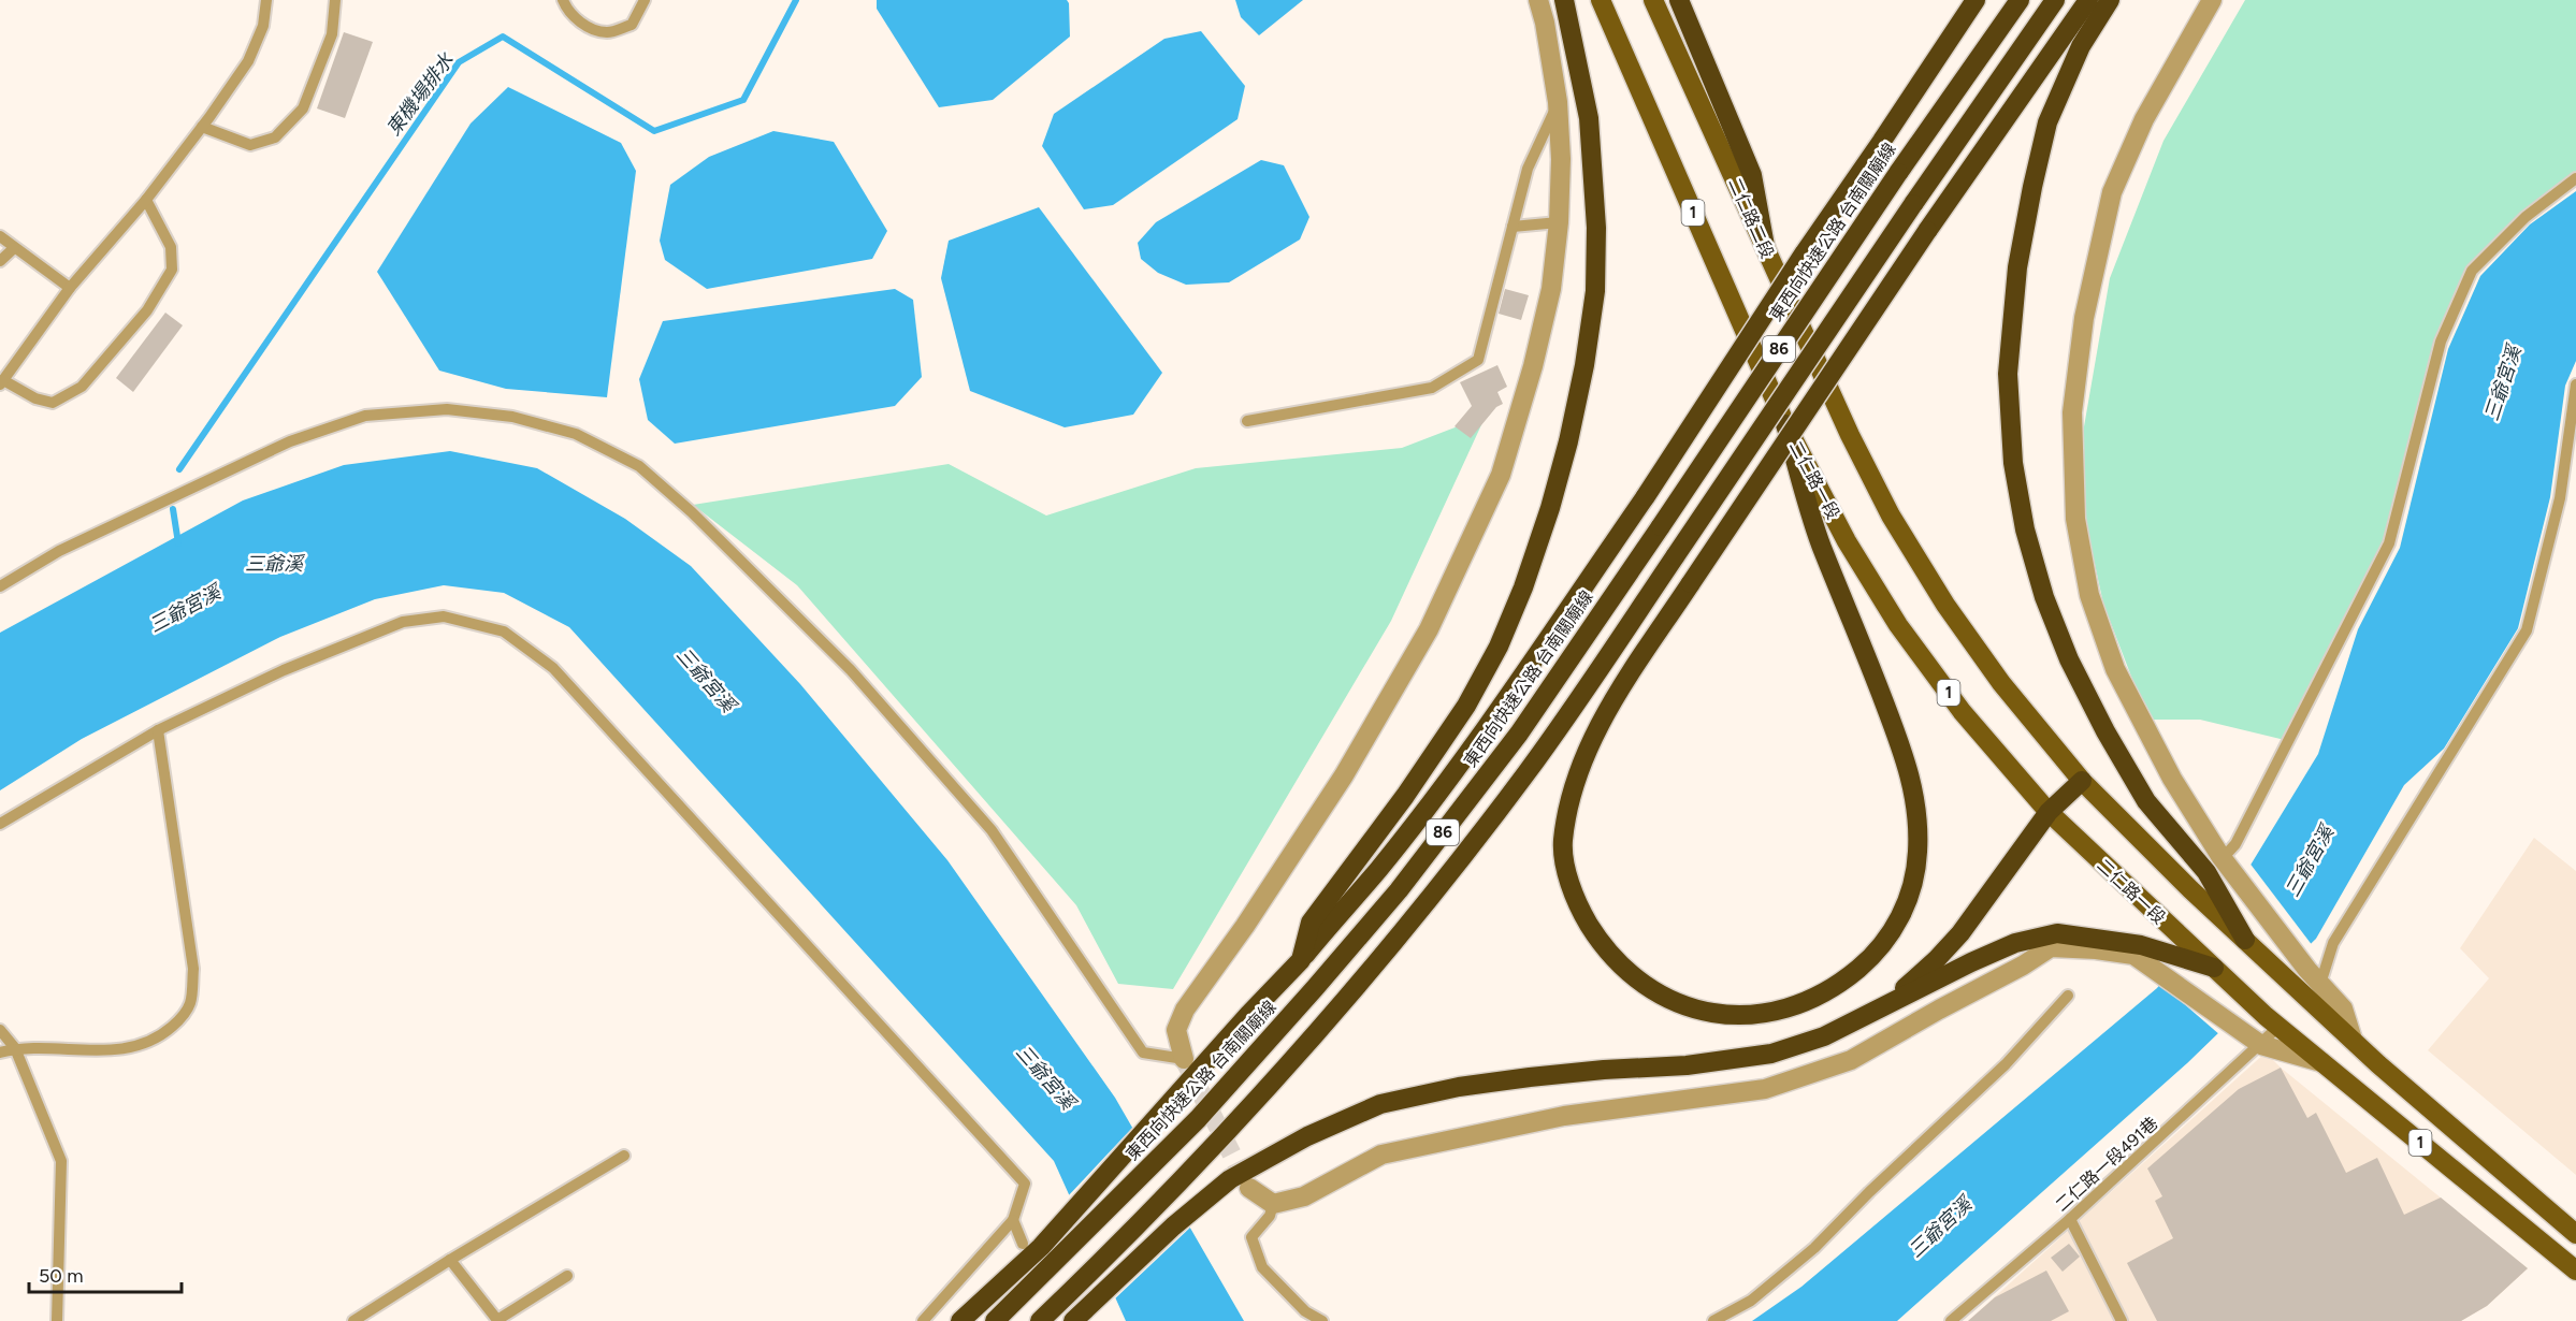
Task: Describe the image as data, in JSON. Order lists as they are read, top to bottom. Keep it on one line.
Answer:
{"streets":{"highway":["東西向快速公路 台南關廟線","86"],"main road":["1","二仁路二段","二仁路一段"],"lane":["二仁路一段491巷"]},"crossings":[["1","二仁路二段"],["1","二仁路一段"],["二仁路一段","二仁路一段491巷"]],"water":["東機場排水","三爺宮溪","三爺溪"],"scale_bar":"50 m"}
